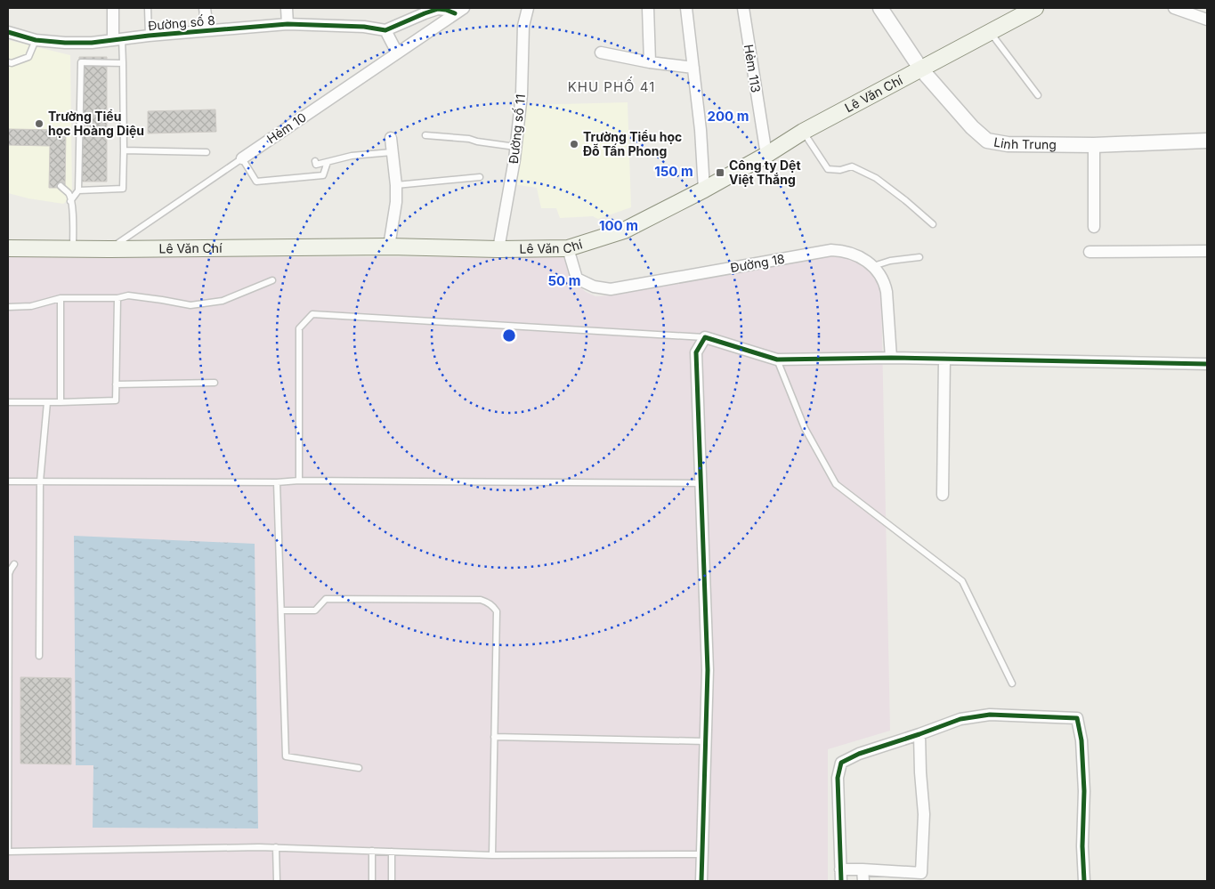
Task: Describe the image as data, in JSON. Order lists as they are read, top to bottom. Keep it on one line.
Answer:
{"streets":{"main road":["Lê Văn Chí"],"street":["Đường số 8","Hẻm 113","Hẻm 10","Đường số 11","Linh Trung","Đường 18"]},"crossings":[["Hẻm 113","Lê Văn Chí"],["Lê Văn Chí","Hẻm 10"],["Lê Văn Chí","Đường số 11"],["Lê Văn Chí","Linh Trung"],["Lê Văn Chí","Đường 18"]],"districts":["KHU PHỐ 41"],"places":{"other":["Trường Tiểu học Hoàng Diệu","Trường Tiểu học Đỗ Tấn Phong"],"transit":["Công ty Dệt Việt Thắng"]},"rings":["200 m","150 m","100 m","50 m"]}
